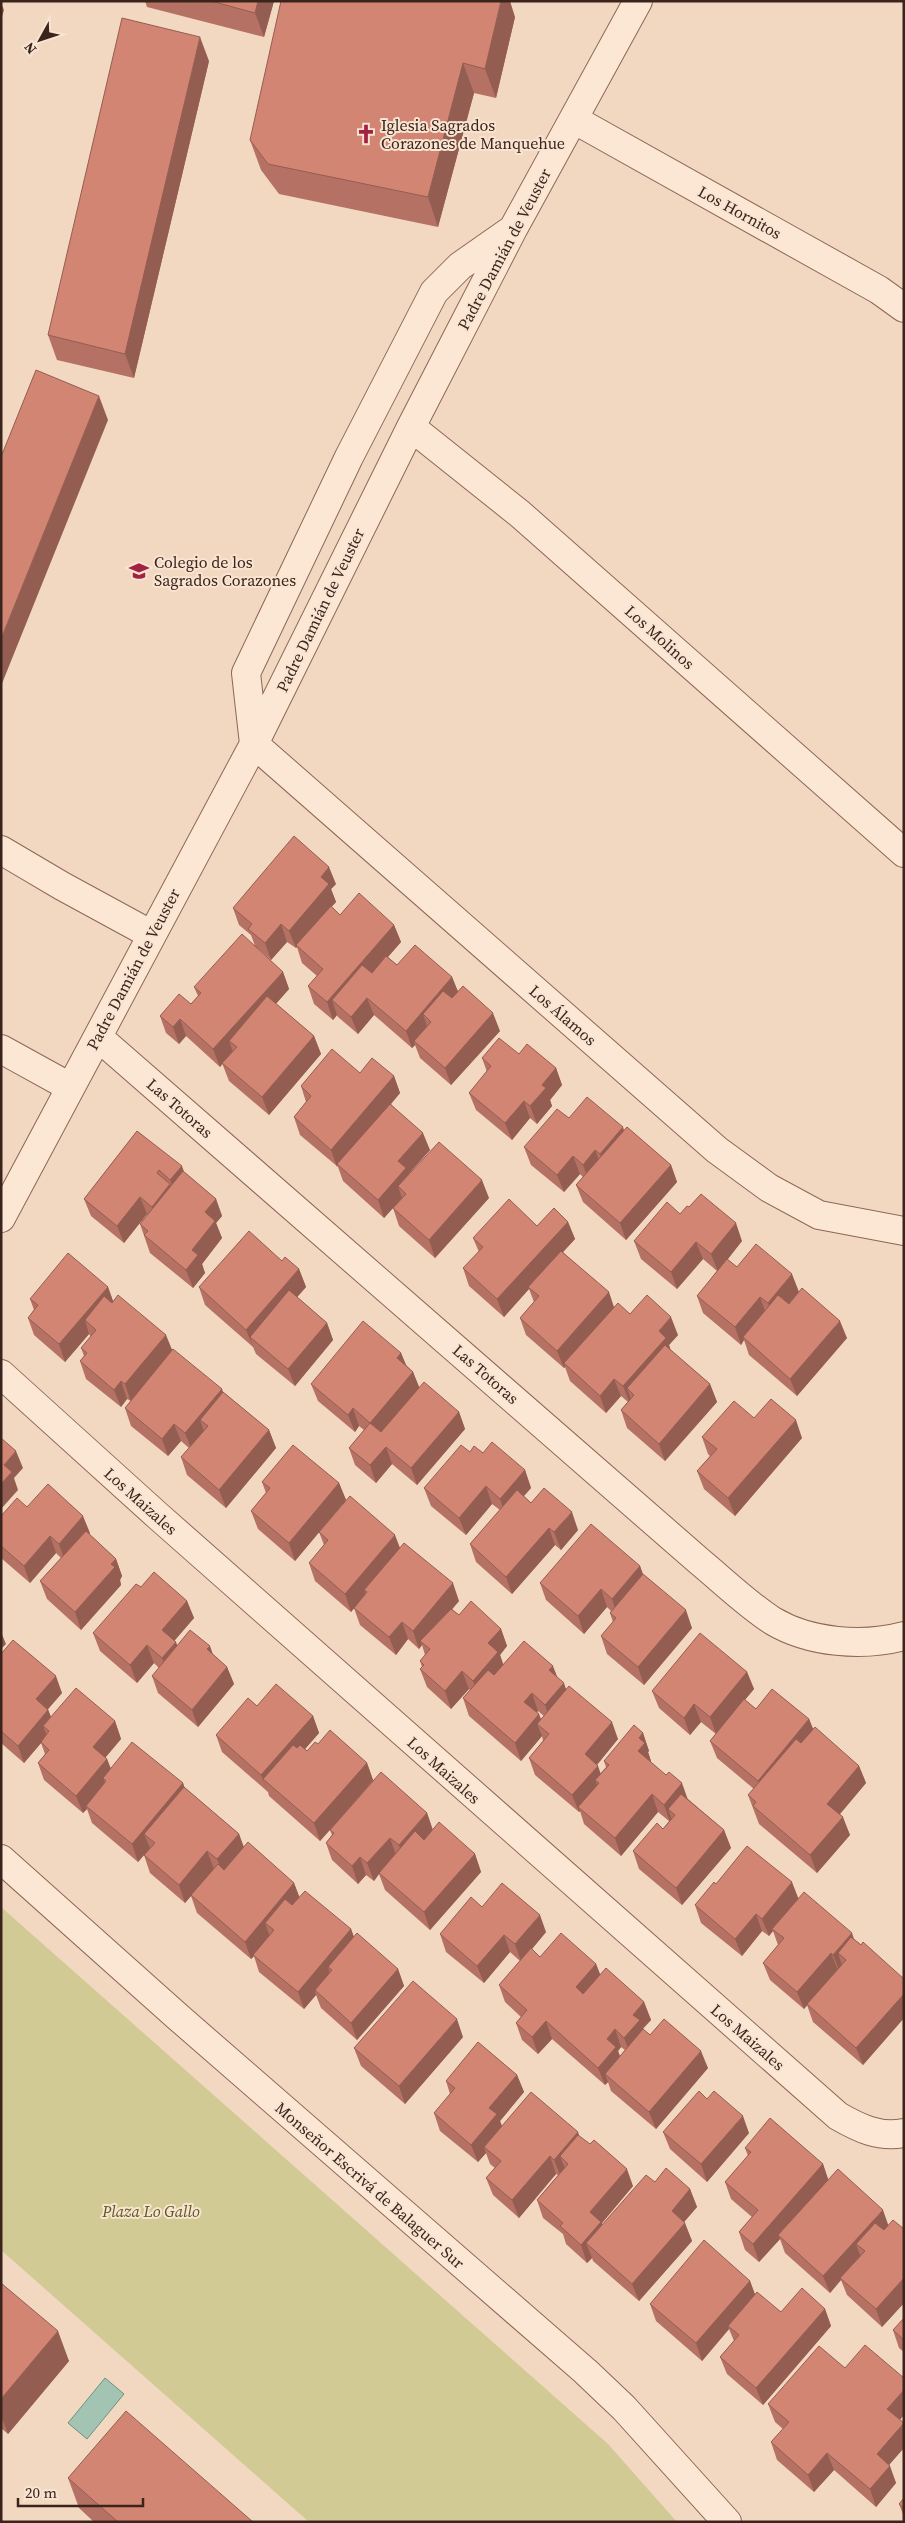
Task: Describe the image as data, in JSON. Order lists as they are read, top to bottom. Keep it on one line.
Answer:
{"streets":{"street":["Los Hornitos","Padre Damián de Veuster","Los Molinos","Los Álamos","Las Totoras","Los Maizales","Monseñor Escrivá de Balaguer Sur"]},"crossings":[["Los Hornitos","Padre Damián de Veuster"],["Padre Damián de Veuster","Los Molinos"],["Padre Damián de Veuster","Los Álamos"],["Padre Damián de Veuster","Las Totoras"]],"parks":["Plaza Lo Gallo"],"places":{"church":["Iglesia Sagrados Corazones de Manquehue"],"school or university":["Colegio de los Sagrados Corazones"]},"scale_bar":"20 m","north":"bottom left"}
